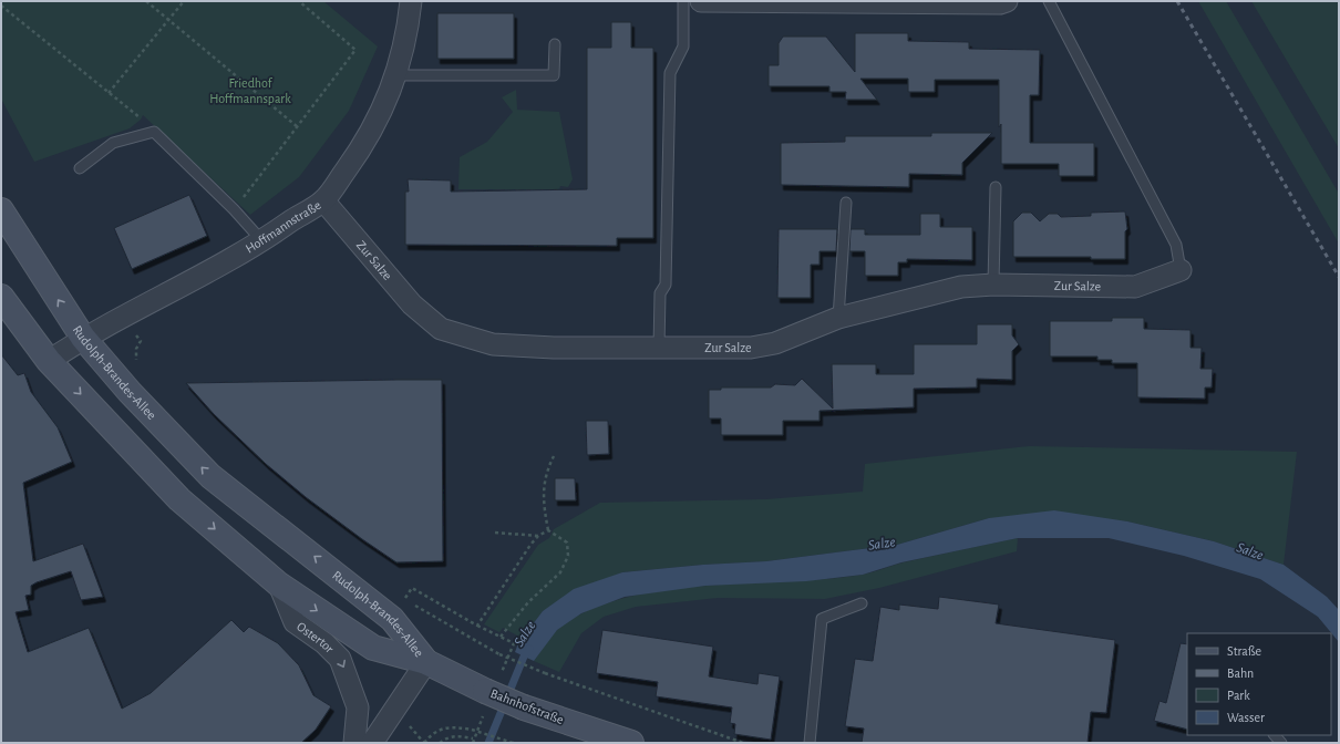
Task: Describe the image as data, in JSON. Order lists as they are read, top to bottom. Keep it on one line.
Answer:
{"streets":{"main road":["Rudolph-Brandes-Allee","Bahnhofstraße"],"street":["Hoffmannstraße","Zur Salze","Ostertor"]},"crossings":[["Hoffmannstraße","Zur Salze"],["Hoffmannstraße","Rudolph-Brandes-Allee"],["Rudolph-Brandes-Allee","Ostertor"],["Rudolph-Brandes-Allee","Bahnhofstraße"]],"one_way":["Ostertor"],"water":["Salze"],"parks":["Friedhof Hoffmannspark"],"legend":["Straße","Bahn","Park","Wasser"]}
